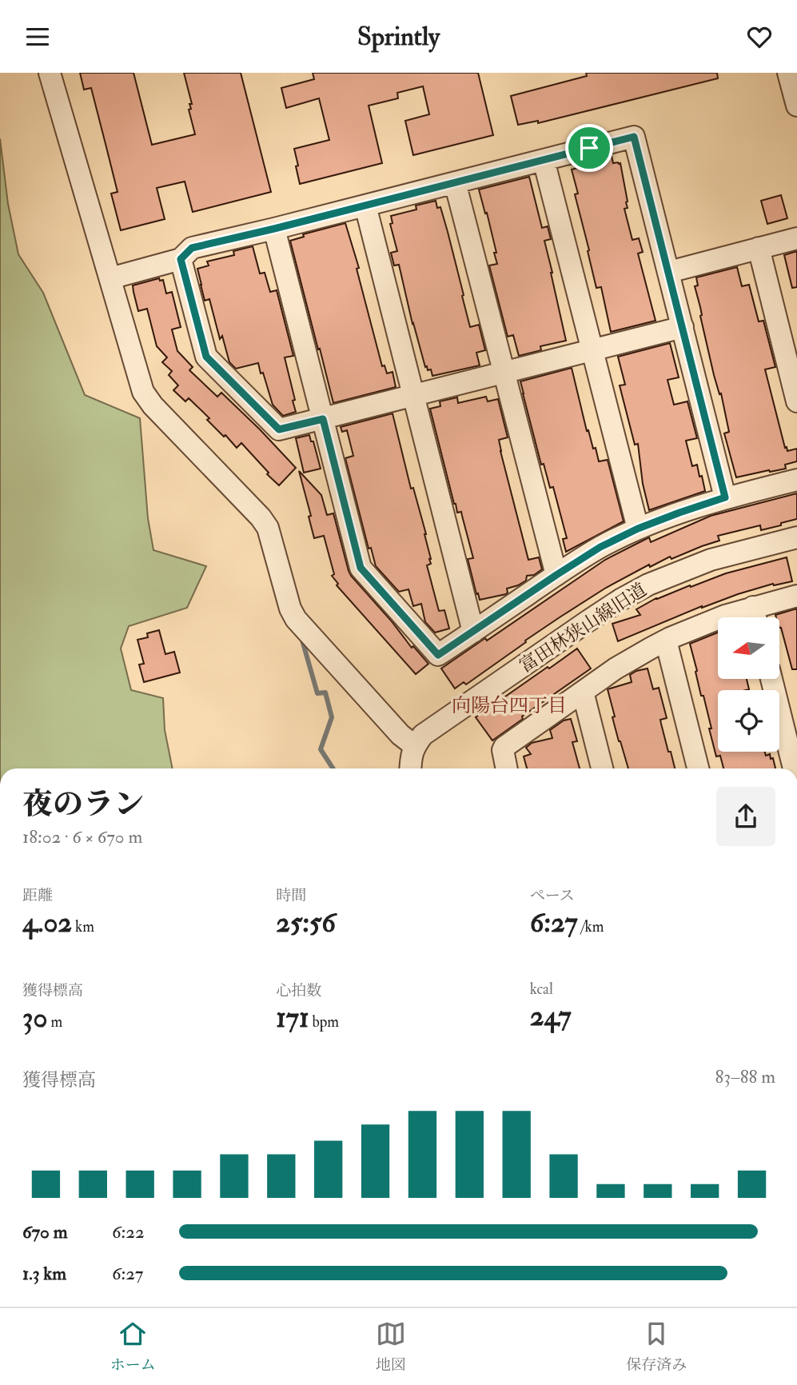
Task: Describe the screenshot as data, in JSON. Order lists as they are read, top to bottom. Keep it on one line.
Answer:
{"streets":{"street":["富田林狭山線旧道"]},"districts":["向陽台四丁目"],"north":"left","page":{"header":"Sprintly","heading":["夜のラン","18:02 · 6 × 670 m"],"stats":[["距離","4.02 km"],["時間","25:56"],["ペース","6:27 /km"],["獲得標高","30 m"],["心拍数","171 bpm"],["kcal","247"]],"chart":["獲得標高","83–88 m"],"list":[{"name":"670 m","note":"6:22"},{"name":"1.3 km","note":"6:27"}],"tabs":["ホーム","地図","保存済み"]}}
